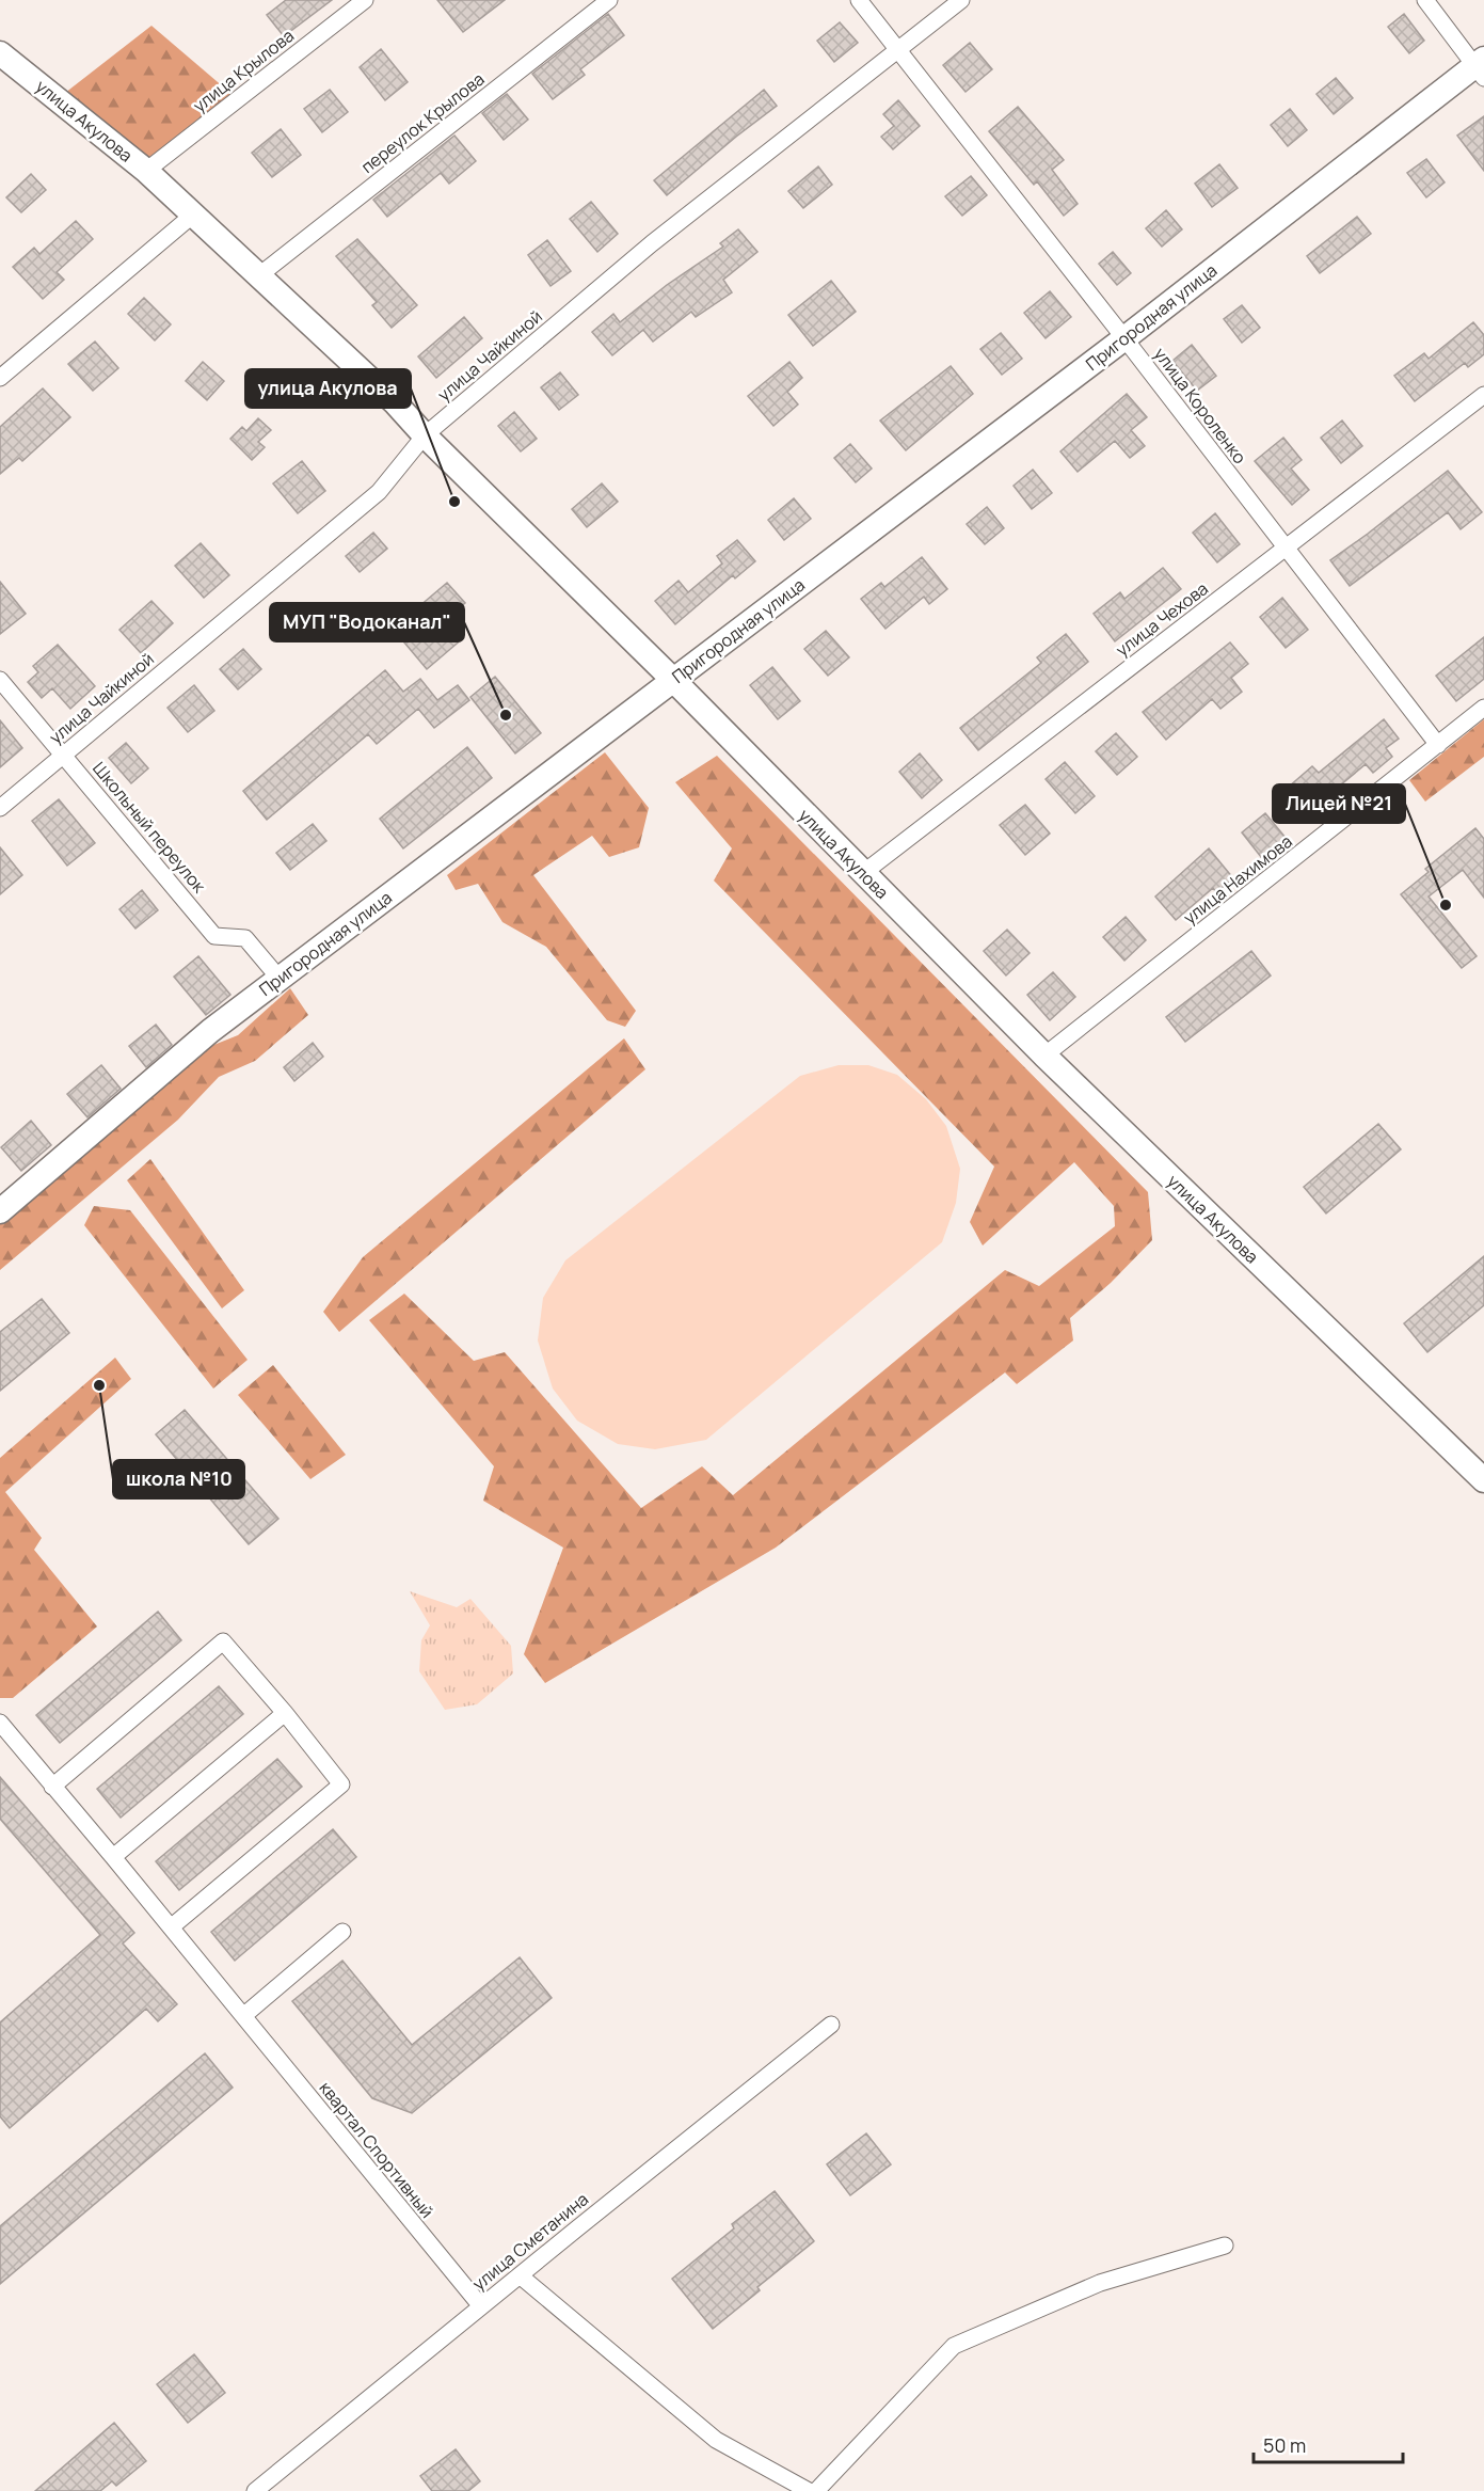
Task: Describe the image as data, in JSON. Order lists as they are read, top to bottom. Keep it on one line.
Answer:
{"streets":{"main road":["улица Акулова","Пригородная улица"],"street":["улица Крылова","переулок Крылова","улица Чайкиной","улица Короленко","улица Чехова","Школьный переулок","улица Нахимова","квартал Спортивный","улица Сметанина"]},"crossings":[["улица Крылова","улица Акулова"],["улица Акулова","переулок Крылова"],["улица Акулова","Пригородная улица"],["улица Акулова","улица Чайкиной"],["улица Акулова","улица Чехова"],["улица Акулова","улица Нахимова"],["Пригородная улица","улица Короленко"],["Пригородная улица","Школьный переулок"],["улица Чайкиной","улица Короленко"],["улица Чайкиной","Школьный переулок"],["улица Короленко","улица Чехова"],["улица Короленко","улица Нахимова"],["квартал Спортивный","улица Сметанина"]],"places":["улица Акулова","МУП \"Водоканал\"","Лицей №21","школа №10"],"scale_bar":"50 m"}
